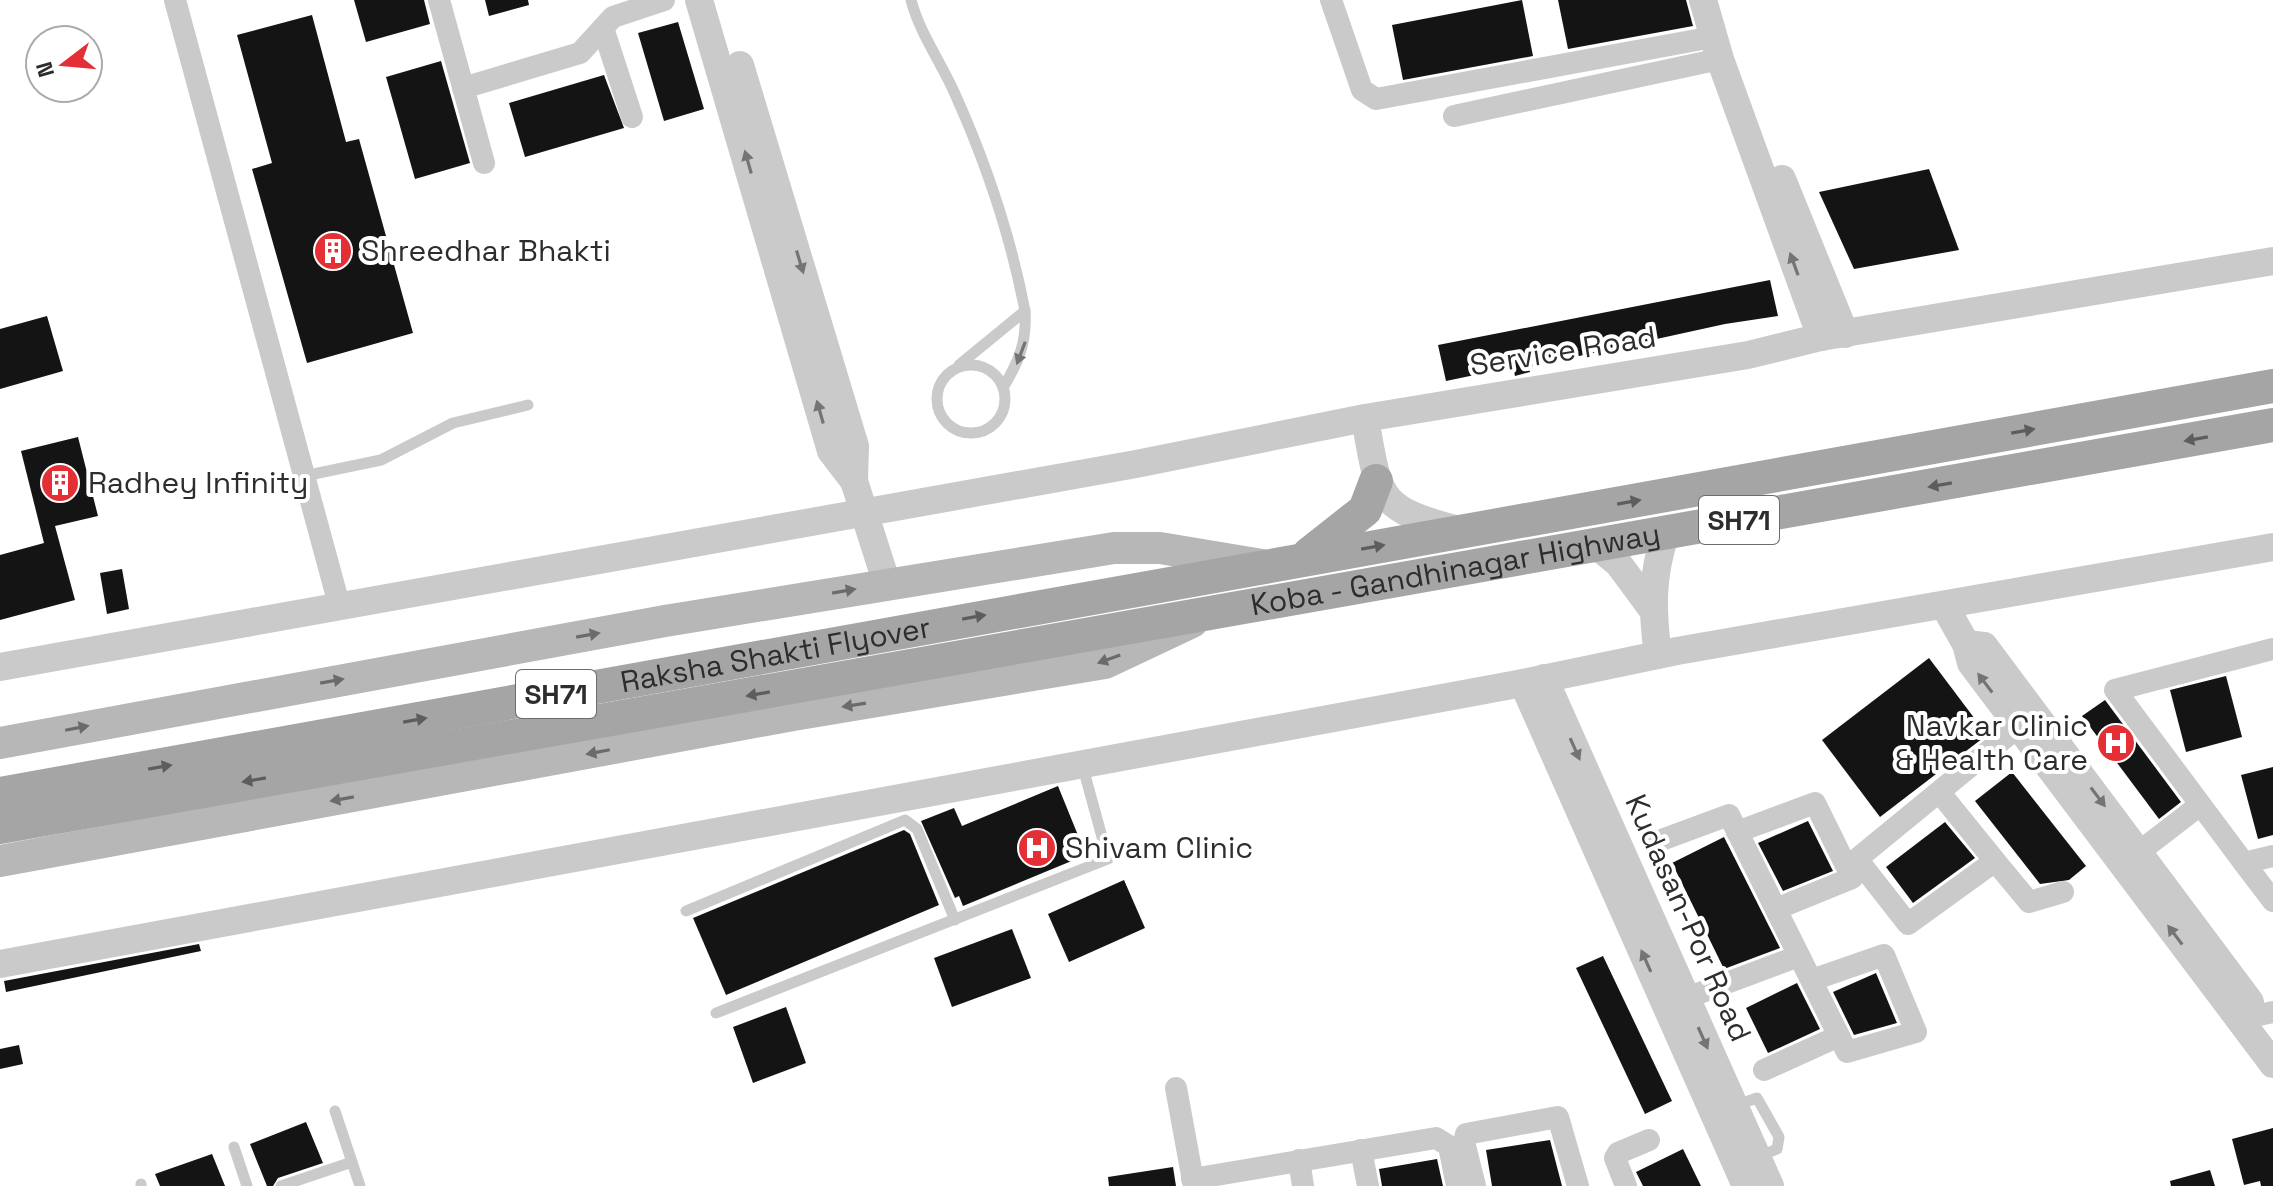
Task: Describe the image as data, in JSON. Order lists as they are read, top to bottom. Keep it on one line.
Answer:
{"streets":{"main road":["SH71","Koba - Gandhinagar Highway","Raksha Shakti Flyover"],"street":["Service Road","Kudasan-Por Road"]},"crossings":[["SH71","Raksha Shakti Flyover"],["Koba - Gandhinagar Highway","Raksha Shakti Flyover"]],"places":{"building":["Shreedhar Bhakti","Radhey Infinity"],"hospital":["Navkar Clinic & Health Care","Shivam Clinic"]},"north":"left"}
